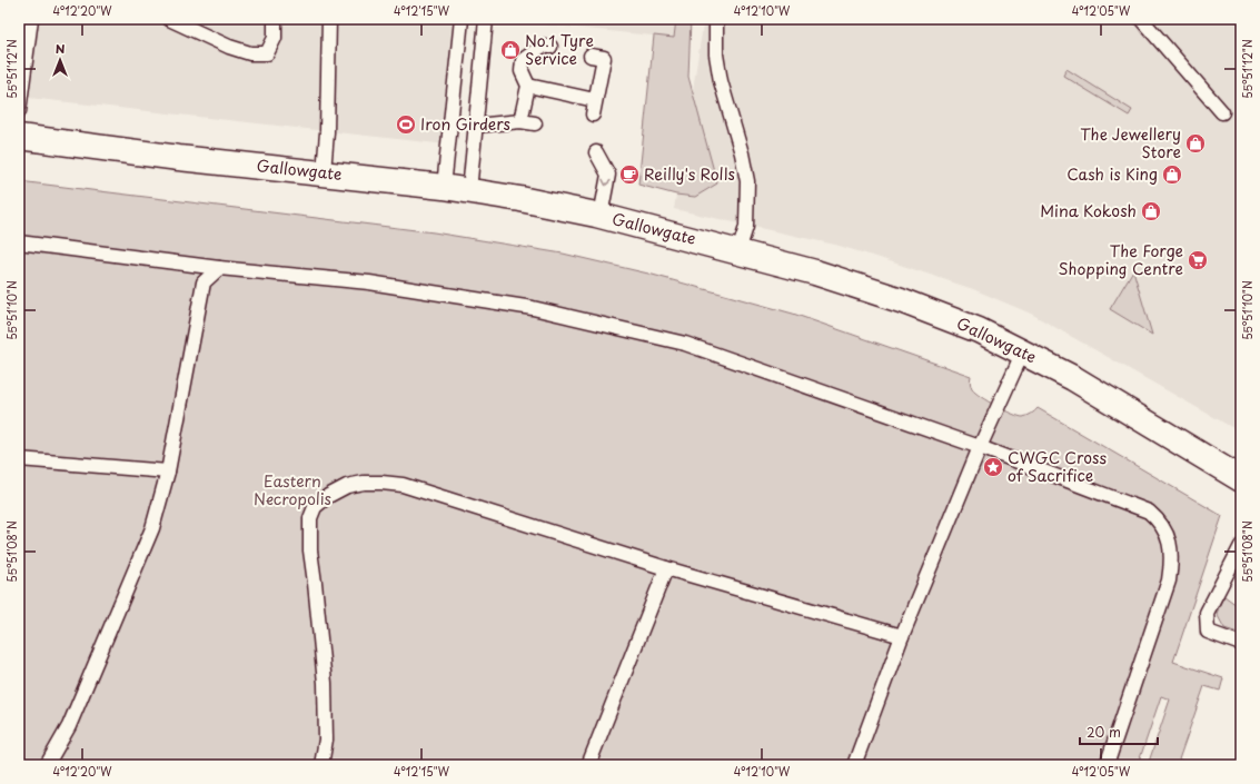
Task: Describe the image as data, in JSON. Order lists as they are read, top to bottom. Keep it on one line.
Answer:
{"streets":{"street":["Gallowgate"]},"parks":["Eastern Necropolis"],"places":{"shop":["No.1 Tyre Service","The Jewellery Store","Cash is King","Mina Kokosh"],"sports":["Iron Girders"],"cafe":["Reilly's Rolls"],"supermarket":["The Forge Shopping Centre"],"place":["CWGC Cross of Sacrifice"]},"scale_bar":"20 m","north":"top","coordinates":["4°12'20\"W","4°12'15\"W","4°12'10\"W","4°12'05\"W","55°51'12\"N","55°51'10\"N","55°51'08\"N"]}
